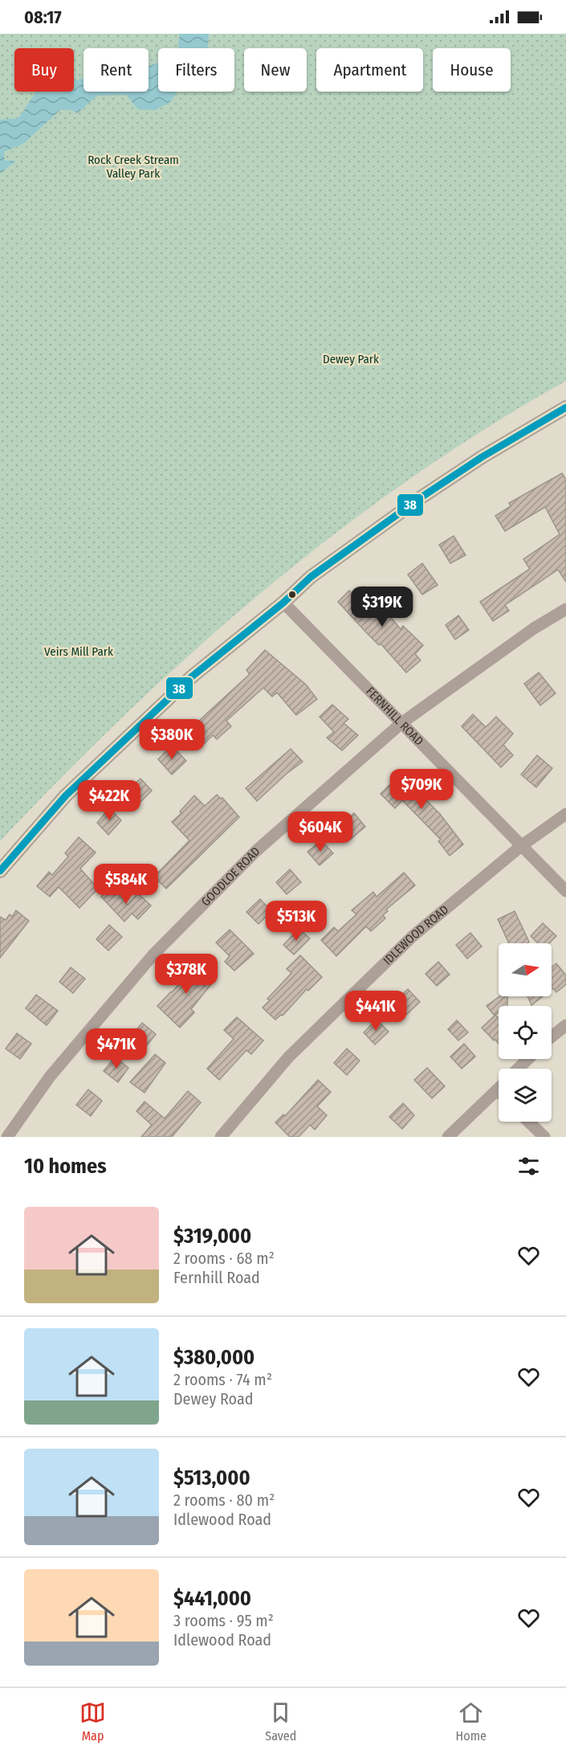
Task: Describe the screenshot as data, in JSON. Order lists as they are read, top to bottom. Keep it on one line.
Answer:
{"streets":{"street":["FERNHILL ROAD","GOODLOE ROAD","IDLEWOOD ROAD"]},"crossings":[["FERNHILL ROAD","GOODLOE ROAD"],["FERNHILL ROAD","IDLEWOOD ROAD"]],"parks":["Rock Creek Stream Valley Park","Dewey Park","Veirs Mill Park"],"lines":["transit line 38"],"north":"right","page":{"status":"08:17","chip":["Buy","Rent","Filters","New","Apartment","House"],"price":["$319K","$380K","$709K","$422K","$604K","$584K","$513K","$378K","$441K","$471K"],"heading":"10 homes","list":[{"name":"$319,000","note":"2 rooms · 68 m² · Fernhill Road"},{"name":"$380,000","note":"2 rooms · 74 m² · Dewey Road"},{"name":"$513,000","note":"2 rooms · 80 m² · Idlewood Road"},{"name":"$441,000","note":"3 rooms · 95 m² · Idlewood Road"}],"tabs":["Map","Saved","Home"]}}
